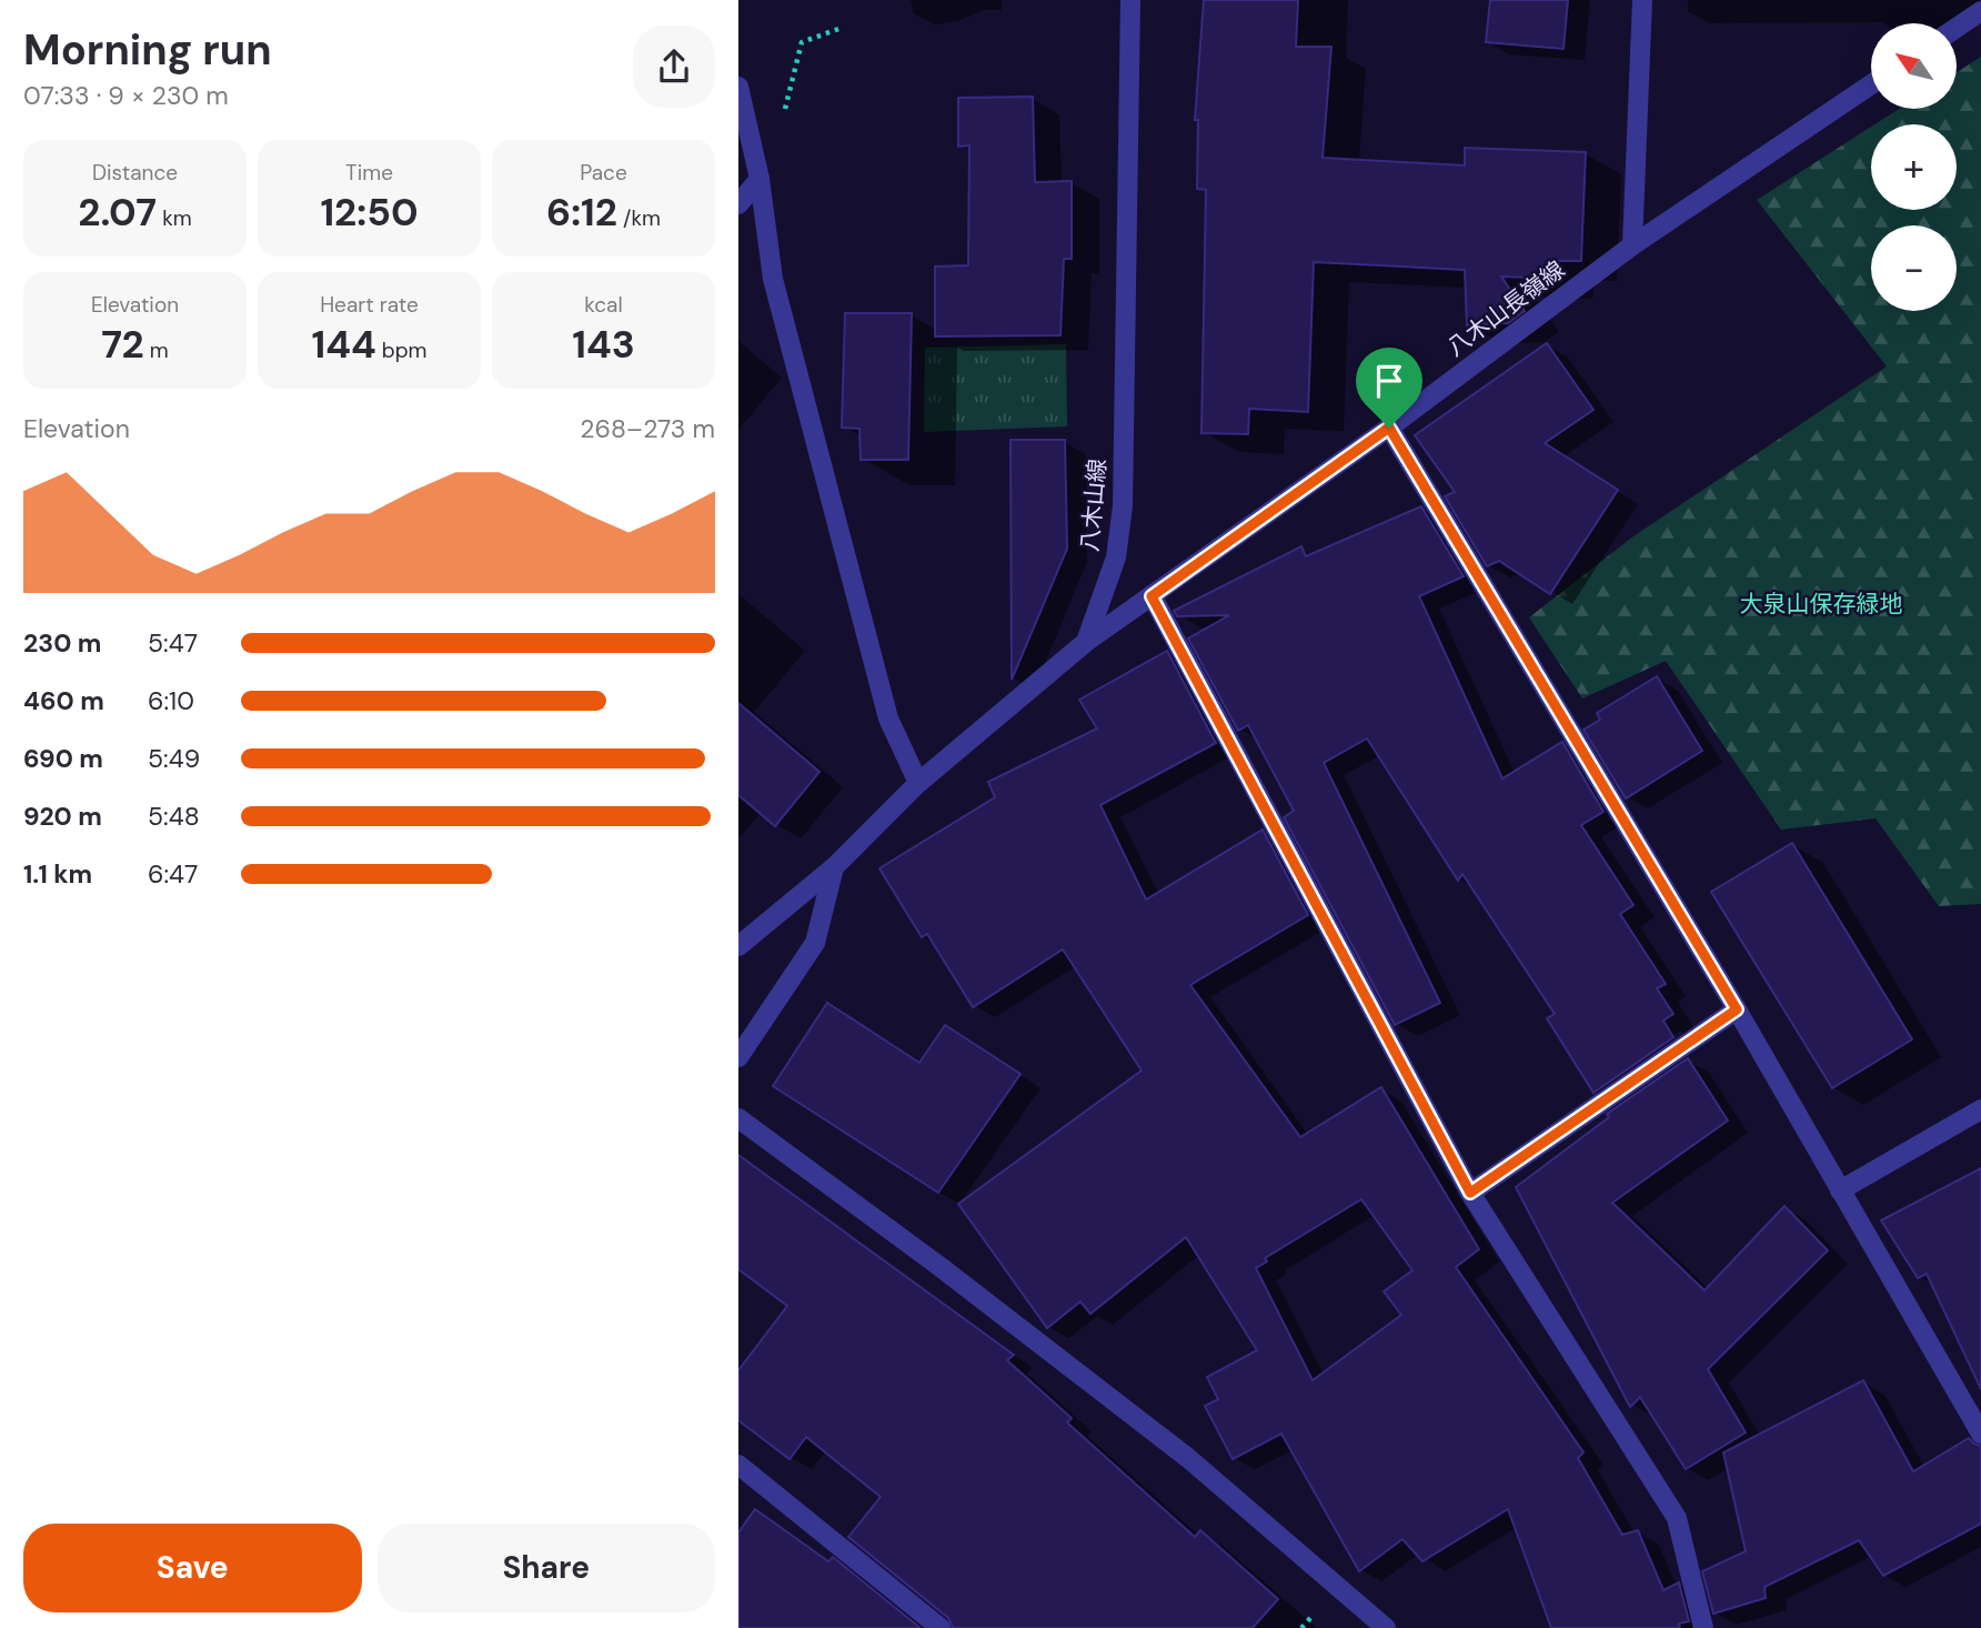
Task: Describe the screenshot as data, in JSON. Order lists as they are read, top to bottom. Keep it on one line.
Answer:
{"streets":{"street":["八木山長嶺線","八木山線"]},"crossings":[["八木山長嶺線","八木山線"]],"parks":["大泉山保存緑地"],"north":"top left","page":{"heading":["Morning run","07:33 · 9 × 230 m"],"map_buttons":["+","−"],"stats":[["Distance","2.07 km"],["Time","12:50"],["Pace","6:12 /km"],["Elevation","72 m"],["Heart rate","144 bpm"],["kcal","143"]],"chart":["Elevation","268–273 m"],"list":[{"name":"230 m","note":"5:47"},{"name":"460 m","note":"6:10"},{"name":"690 m","note":"5:49"},{"name":"920 m","note":"5:48"},{"name":"1.1 km","note":"6:47"}],"buttons":["Save","Share"]}}
